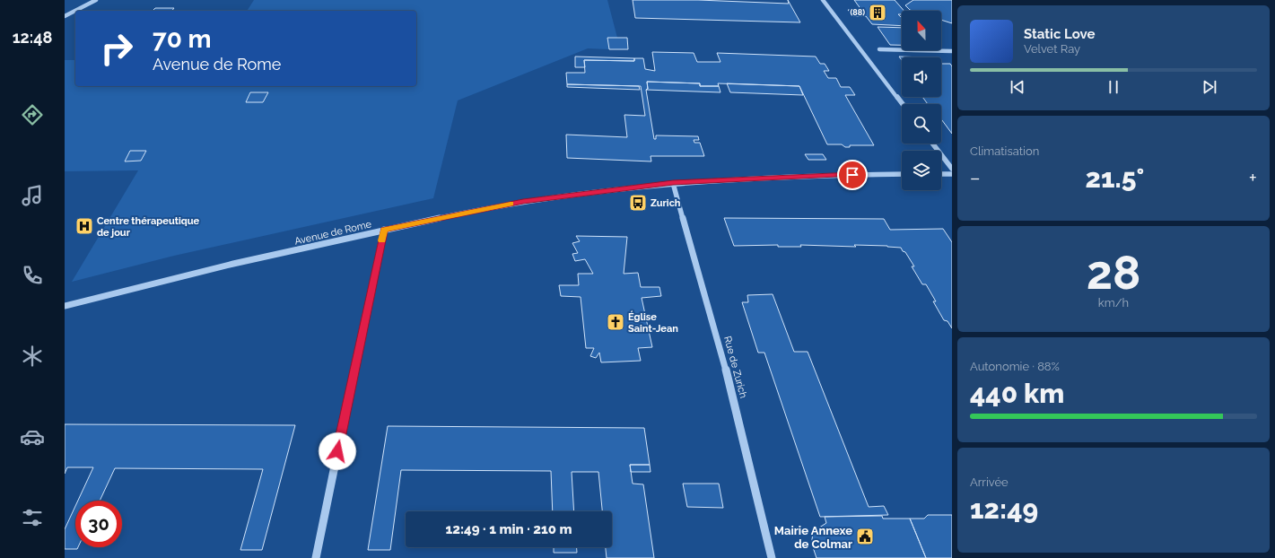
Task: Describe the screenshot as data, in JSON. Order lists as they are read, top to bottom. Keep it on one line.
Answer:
{"streets":{"street":["Avenue de Rome","Rue de Zurich"]},"crossings":[["Avenue de Rome","Rue de Zurich"]],"places":{"building":["(88)"],"bus stop":["Zurich"],"hospital":["Centre thérapeutique de jour"],"church":["Église Saint-Jean"],"public building":["Mairie Annexe de Colmar"]},"north":"top","page":{"tabs":"12:48","turn":["70 m","Avenue de Rome"],"song":["Static Love","Velvet Ray"],"tile":["Climatisation",["28","km/h"],["Autonomie · 88%","440 km"],["Arrivée","12:49"]],"heat":["−","21.5°","+"],"limit":"30","trip":"12:49 · 1 min · 210 m"}}
